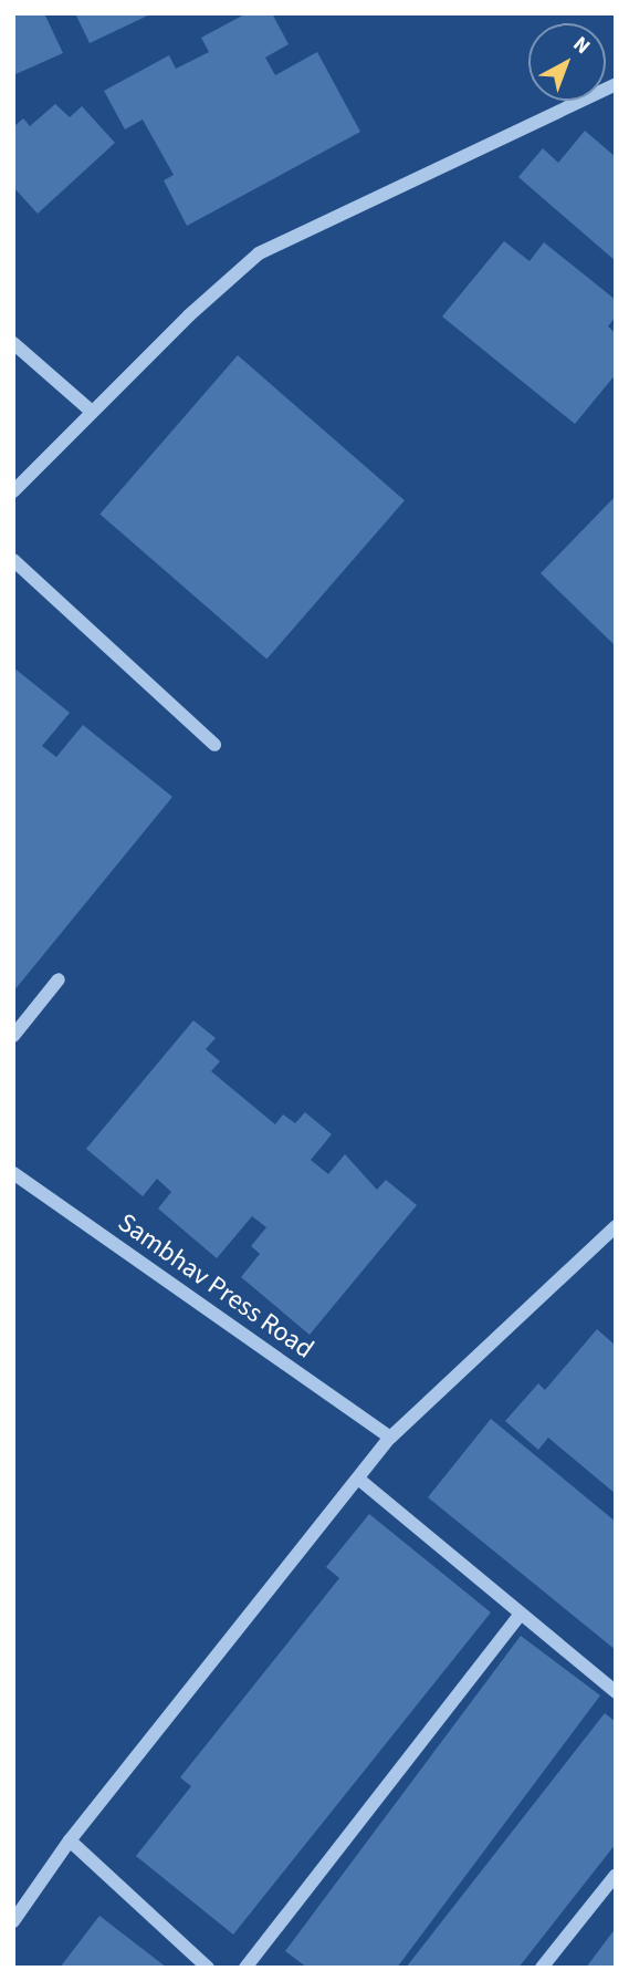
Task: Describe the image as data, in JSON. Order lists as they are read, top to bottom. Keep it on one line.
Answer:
{"streets":{"street":["Sambhav Press Road"]},"north":"top right"}
